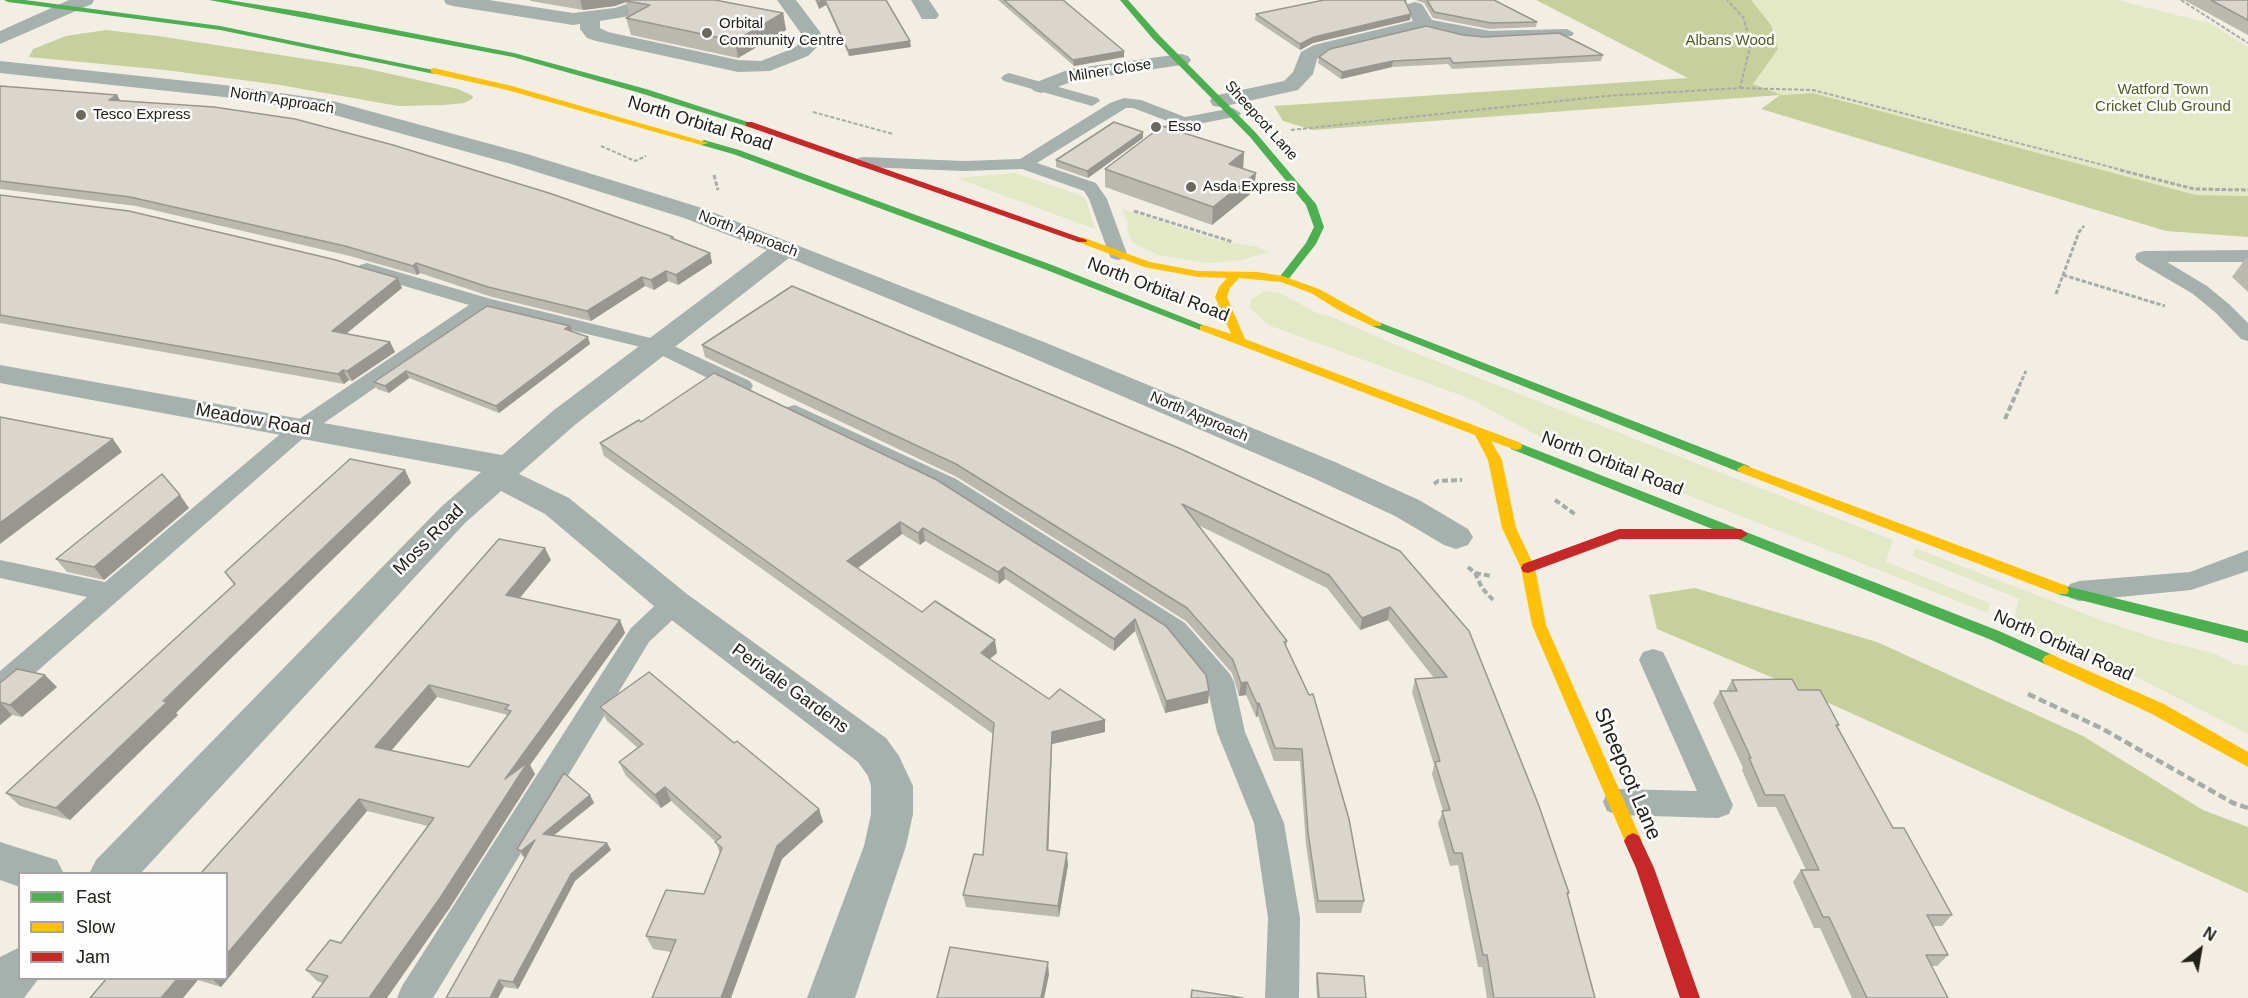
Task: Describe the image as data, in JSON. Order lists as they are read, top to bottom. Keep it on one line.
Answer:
{"streets":{"main road":["Sheepcot Lane","North Orbital Road"],"street":["Milner Close","North Approach","Meadow Road","Moss Road","Perivale Gardens"]},"crossings":[["Milner Close","Sheepcot Lane"],["North Approach","Moss Road"],["Sheepcot Lane","North Orbital Road"],["Meadow Road","Moss Road"],["Meadow Road","Perivale Gardens"],["Moss Road","Perivale Gardens"]],"parks":["Albans Wood","Watford Town Cricket Club Ground"],"places":["Orbital Community Centre","Tesco Express","Esso","Asda Express"],"legend":["Fast","Slow","Jam"],"north":"top right"}
